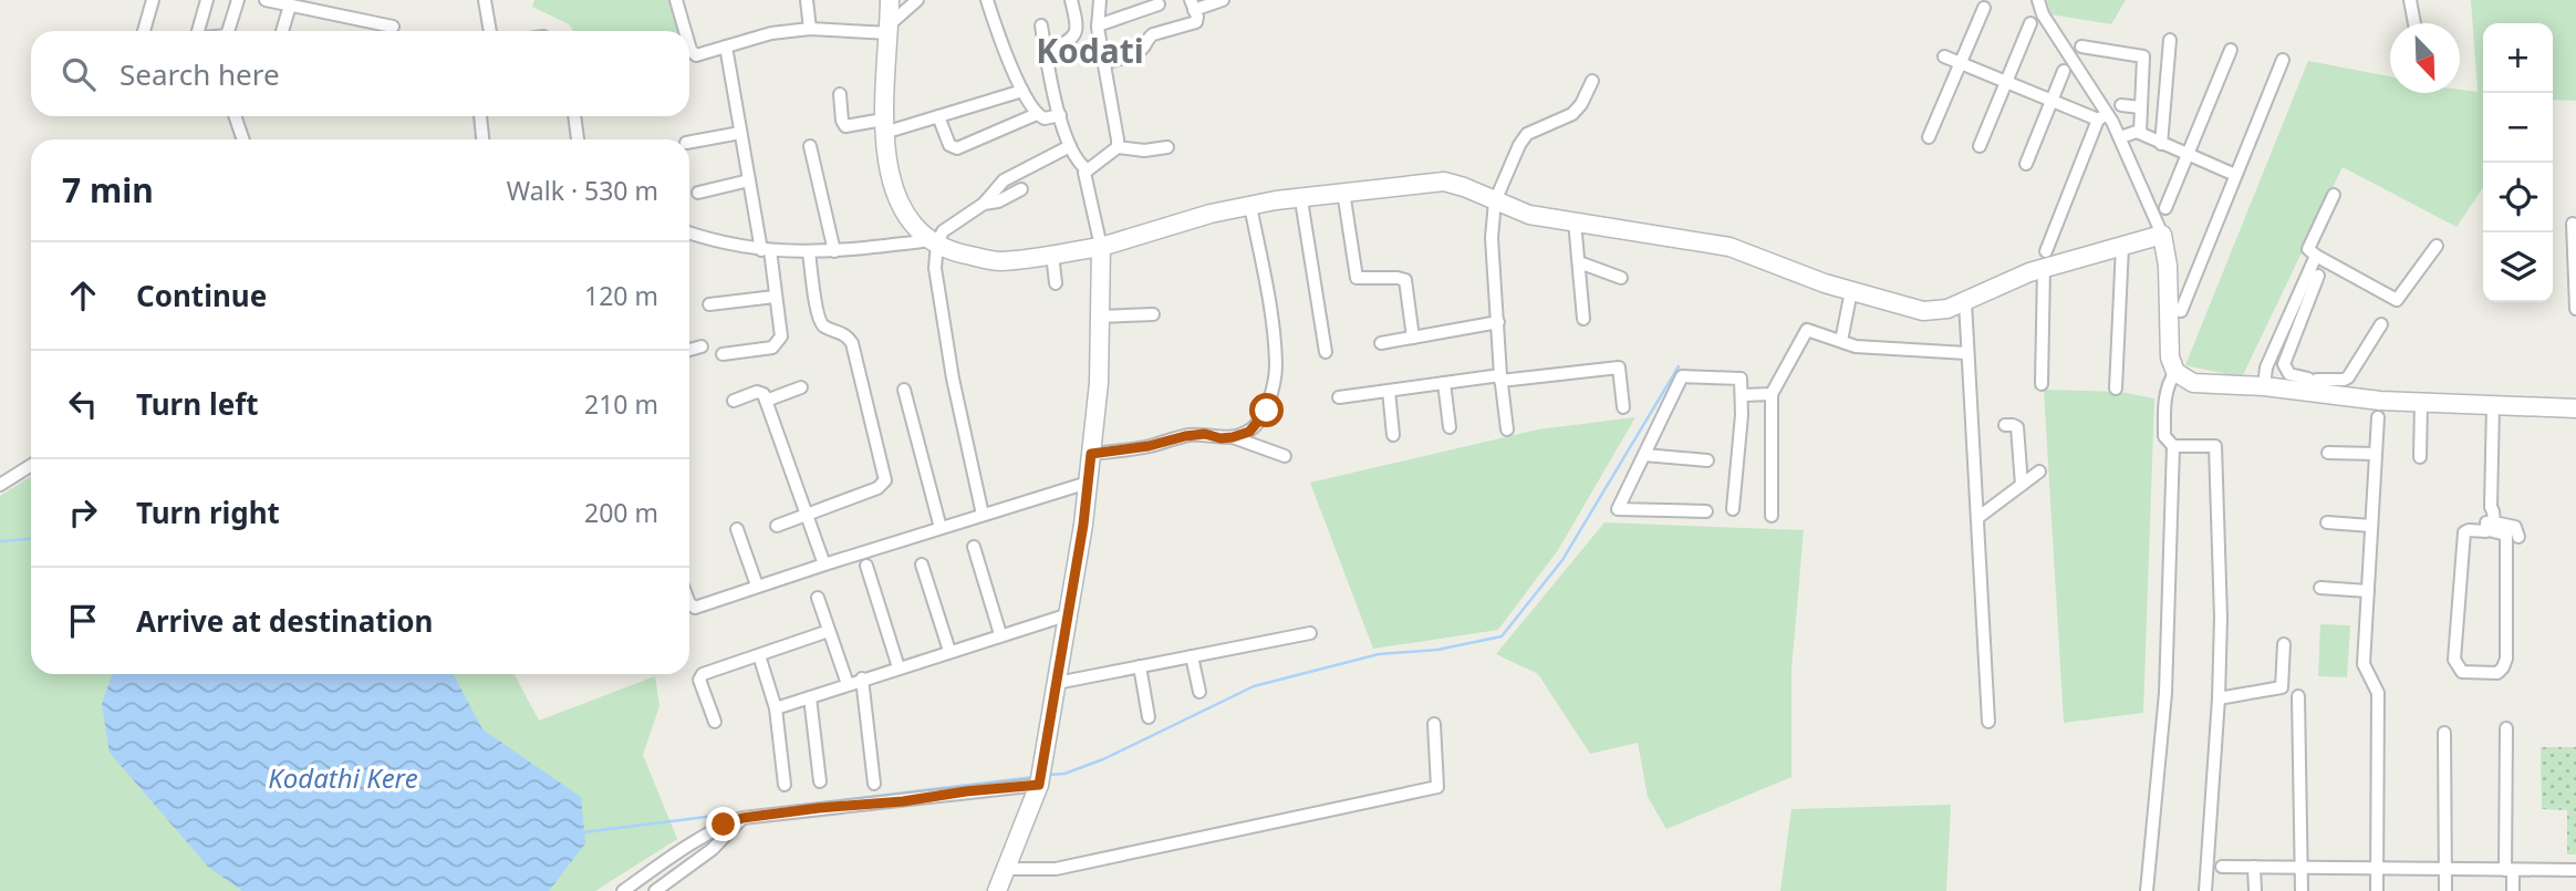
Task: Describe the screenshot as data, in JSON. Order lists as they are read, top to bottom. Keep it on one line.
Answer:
{"districts":["Kodati"],"water":["Kodathi Kere"],"north":"bottom right","page":{"map_buttons":["+","−"],"search":"Search here","heading":["7 min","Walk · 530 m"],"list":[["Continue","120 m"],["Turn left","210 m"],["Turn right","200 m"],"Arrive at destination"]}}
